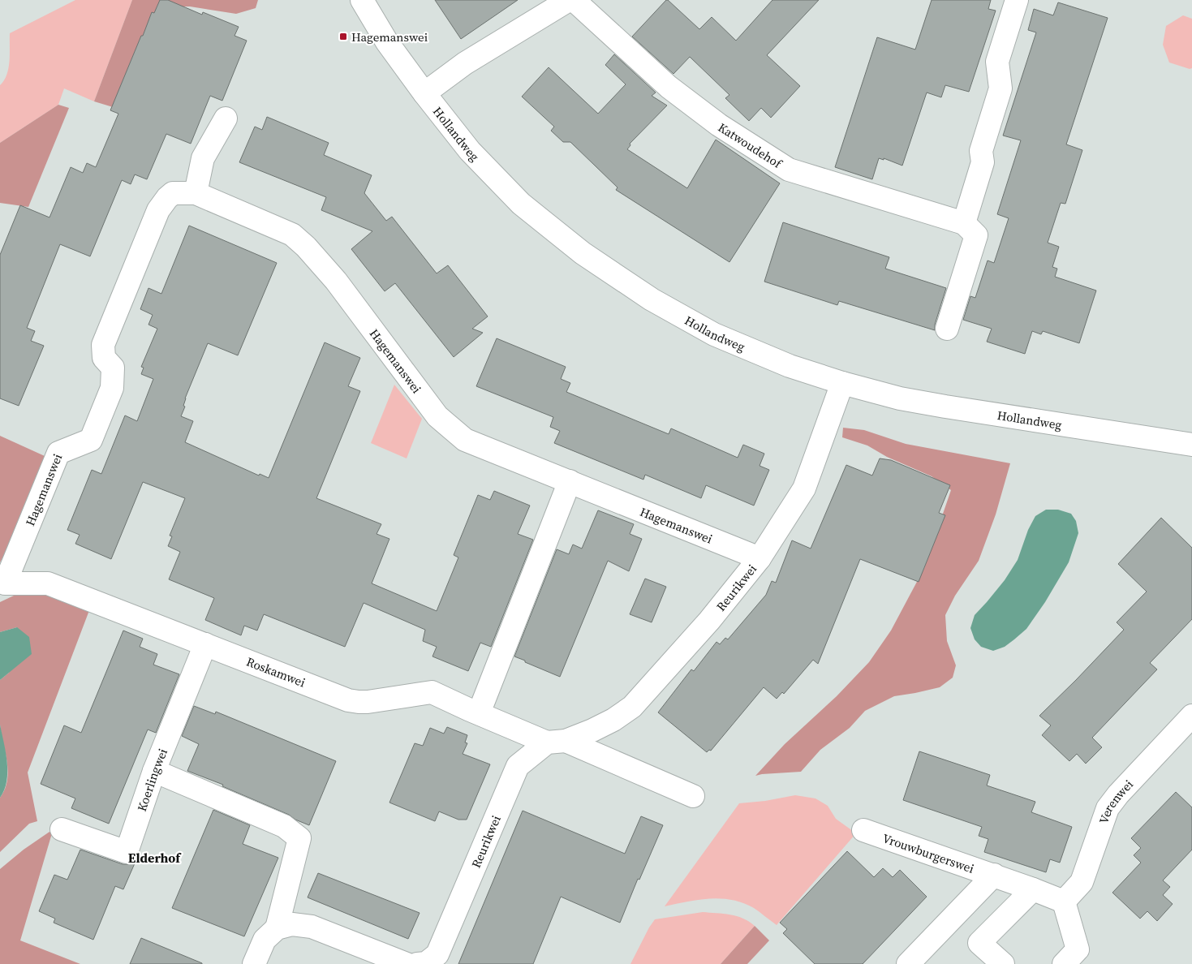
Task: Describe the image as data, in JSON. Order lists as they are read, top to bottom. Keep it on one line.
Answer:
{"streets":{"street":["Hollandweg","Katwoudehof","Hagemanswei","Reurikwei","Roskamwei","Koerlingwei","Verenwei","Vrouwburgerswei"]},"crossings":[["Hollandweg","Reurikwei"],["Hagemanswei","Reurikwei"],["Hagemanswei","Roskamwei"],["Reurikwei","Roskamwei"],["Roskamwei","Koerlingwei"]],"districts":["Elderhof"],"places":{"transit":["Hagemanswei"]}}
